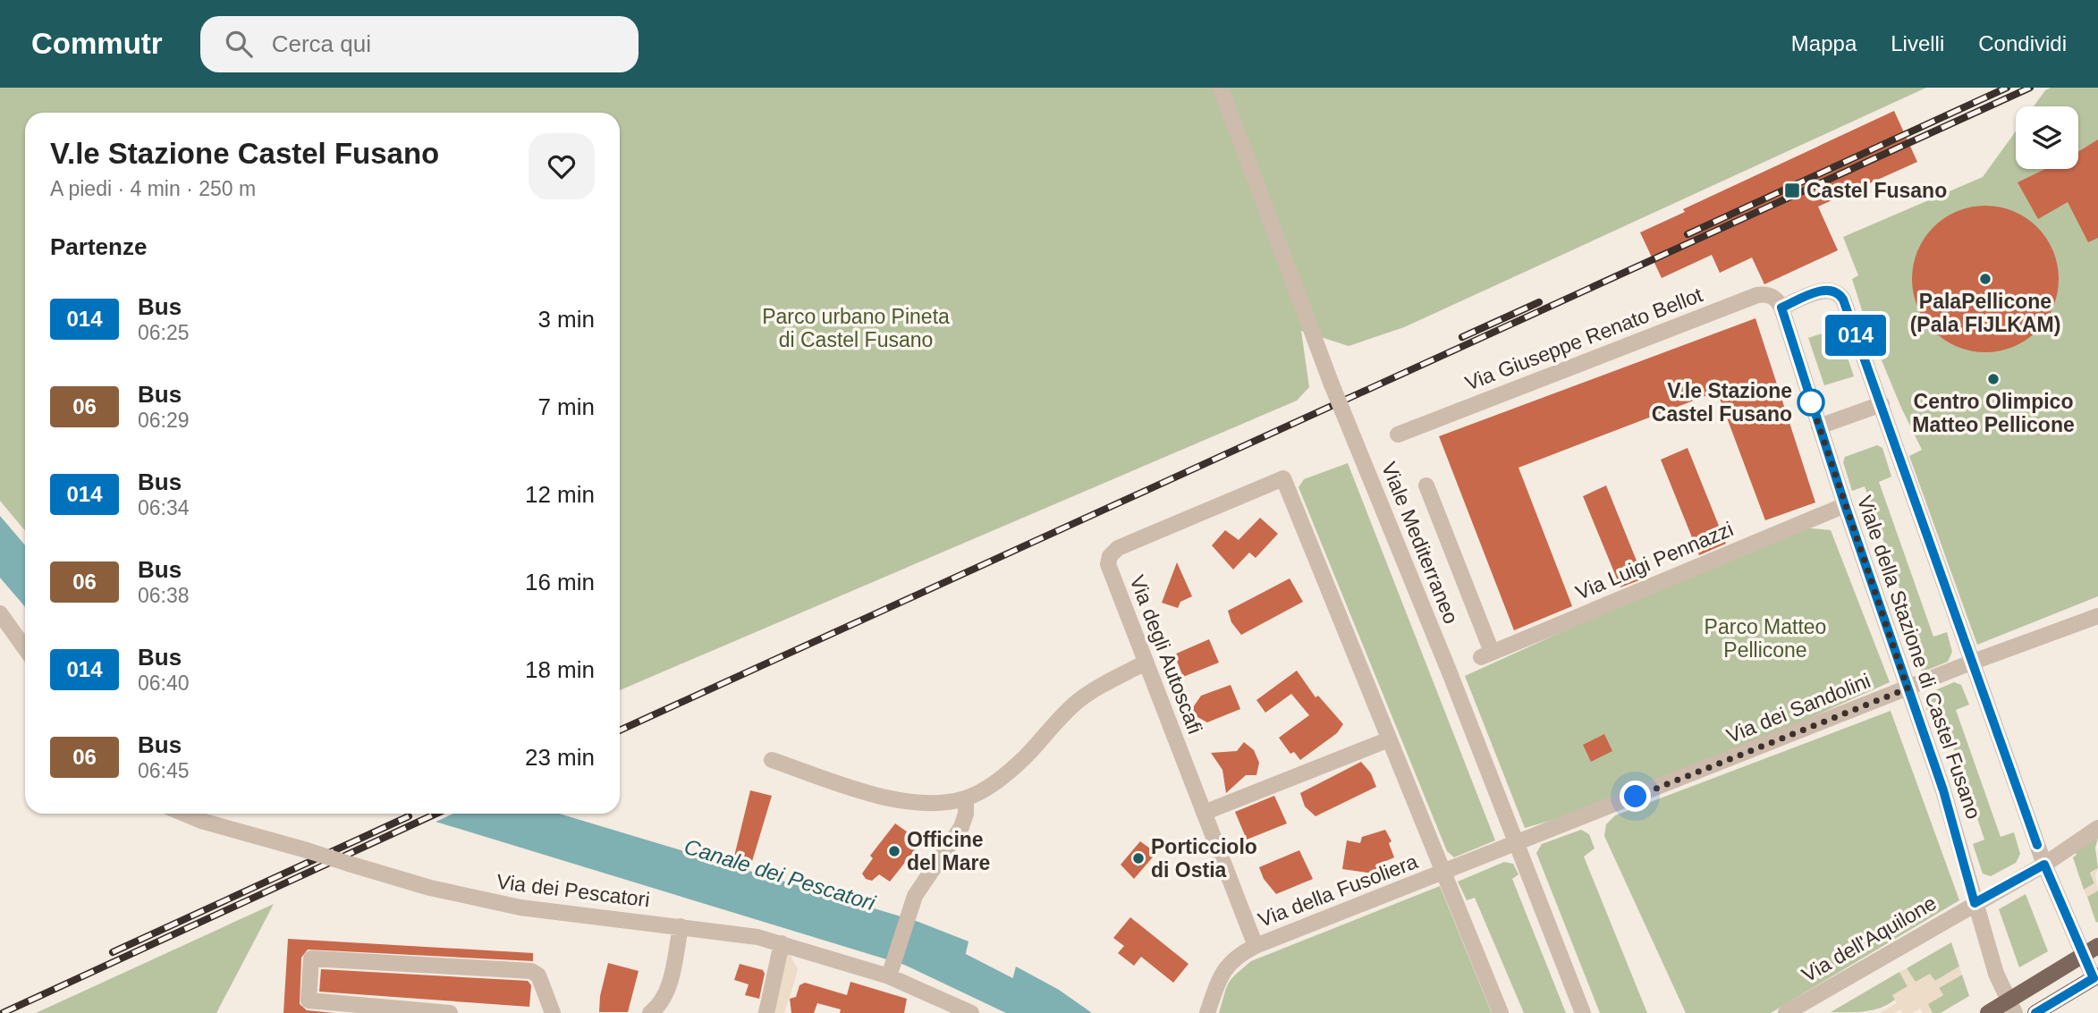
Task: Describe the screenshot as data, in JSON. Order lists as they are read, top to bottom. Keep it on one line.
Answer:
{"streets":{"street":["Via Giuseppe Renato Bellot","Viale Mediterraneo","Via Luigi Pennazzi","Via degli Autoscafi","Viale della Stazione di Castel Fusano","Via dei Sandolini","Via dei Pescatori","Via della Fusoliera","Via dell'Aquilone"]},"crossings":[["Via Giuseppe Renato Bellot","Viale della Stazione di Castel Fusano"],["Viale Mediterraneo","Via dei Sandolini"],["Viale Mediterraneo","Via della Fusoliera"],["Via Luigi Pennazzi","Viale della Stazione di Castel Fusano"],["Via degli Autoscafi","Via della Fusoliera"],["Viale della Stazione di Castel Fusano","Via dei Sandolini"],["Viale della Stazione di Castel Fusano","Via dell'Aquilone"],["Via dei Sandolini","Via della Fusoliera"]],"water":["Canale dei Pescatori"],"parks":["Parco urbano Pineta di Castel Fusano","Parco Matteo Pellicone"],"places":{"transit":["Castel Fusano"],"other":["PalaPellicone (Pala FIJLKAM)","Centro Olimpico Matteo Pellicone","V.le Stazione Castel Fusano","Officine del Mare","Porticciolo di Ostia"]},"lines":["bus line 014"],"page":{"header":"Commutr","search":"Cerca qui","nav":["Mappa","Livelli","Condividi"],"on_map":"014","heading":[["V.le Stazione Castel Fusano","A piedi · 4 min · 250 m"],"Partenze"],"list":[{"mark":"014","name":"Bus","note":"06:25","value":"3 min"},{"mark":"06","name":"Bus","note":"06:29","value":"7 min"},{"mark":"014","name":"Bus","note":"06:34","value":"12 min"},{"mark":"06","name":"Bus","note":"06:38","value":"16 min"},{"mark":"014","name":"Bus","note":"06:40","value":"18 min"},{"mark":"06","name":"Bus","note":"06:45","value":"23 min"}]}}
